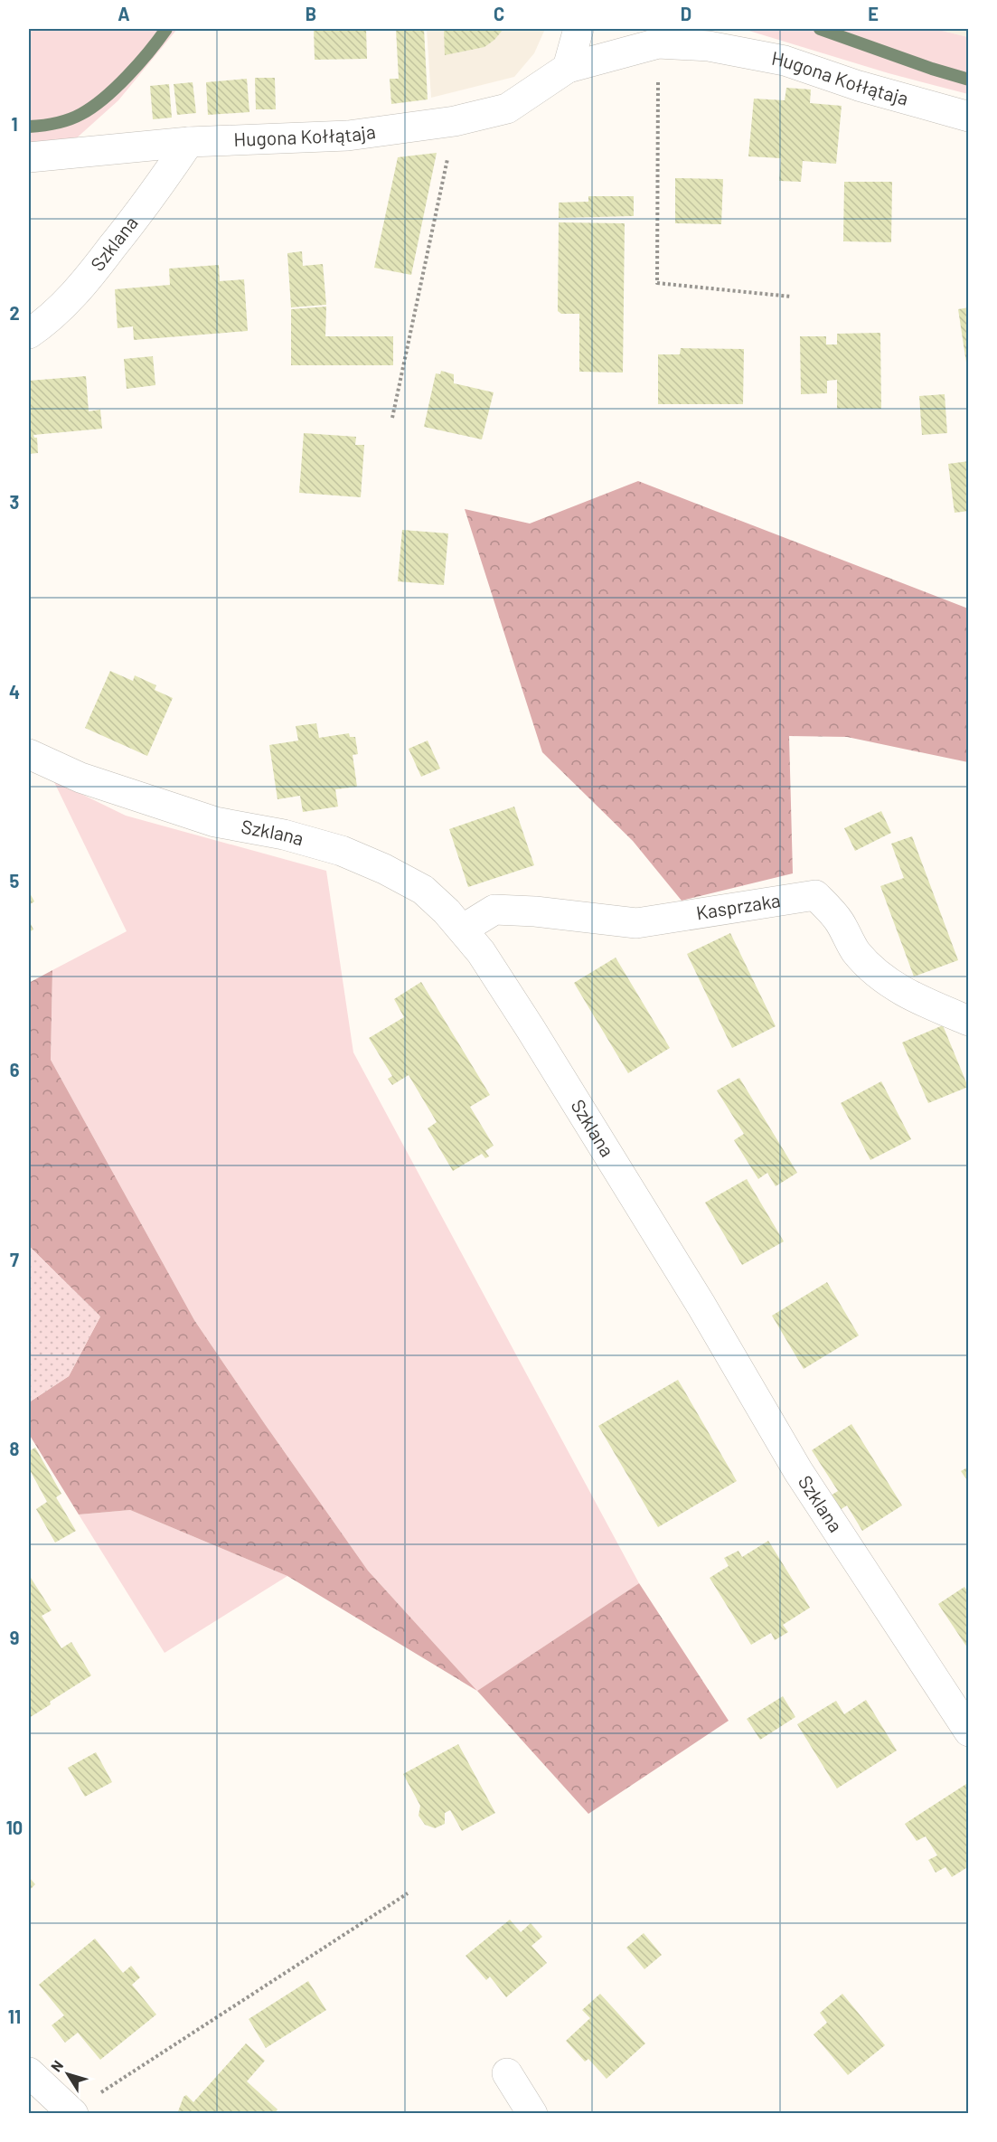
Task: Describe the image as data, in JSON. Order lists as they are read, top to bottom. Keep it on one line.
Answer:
{"streets":{"street":["Hugona Kołłątaja","Szklana","Kasprzaka"]},"crossings":[["Hugona Kołłątaja","Szklana"],["Szklana","Kasprzaka"]],"north":"top left","grid":{"columns":["A","B","C","D","E"],"rows":["1","2","3","4","5","6","7","8","9","10","11"]}}
